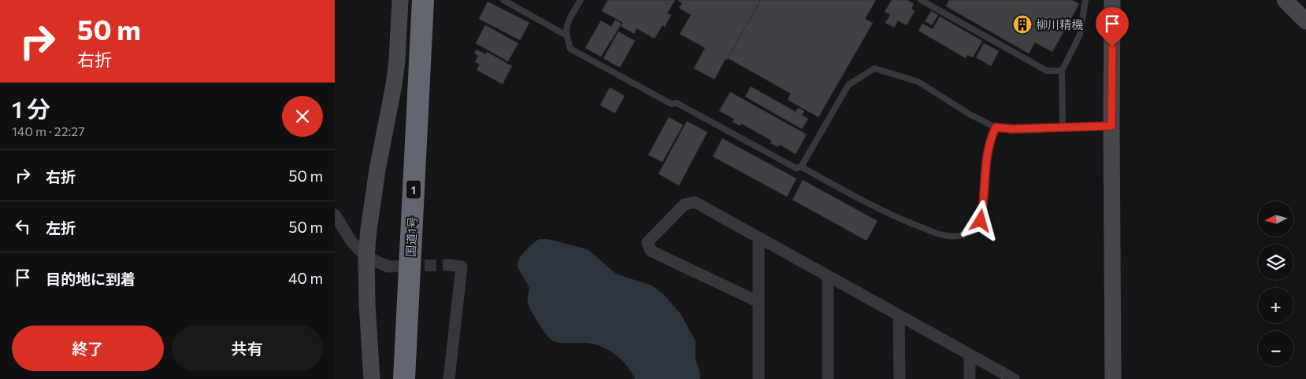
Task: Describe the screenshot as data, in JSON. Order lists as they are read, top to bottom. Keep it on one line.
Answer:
{"streets":{"highway":["1","国道1号"]},"places":{"building":["柳川精機"]},"north":"left","page":{"turn":["50 m","右折"],"heading":["1 分","140 m · 22:27"],"list":[{"name":"右折","value":"50 m"},{"name":"左折","value":"50 m"},{"name":"目的地に到着","value":"40 m"}],"map_buttons":["+","−"],"buttons":["終了","共有"]}}
